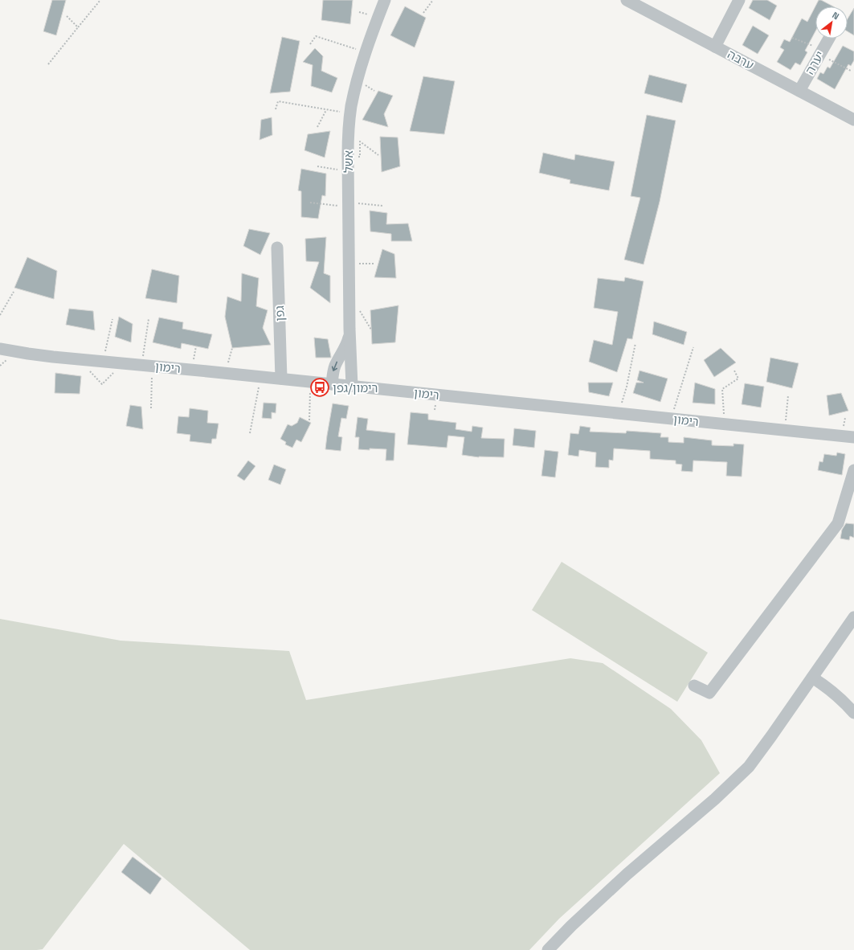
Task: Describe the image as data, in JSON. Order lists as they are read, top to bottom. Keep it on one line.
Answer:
{"streets":{"street":["ערבה","יערה","אשל","גפן","רימון"]},"crossings":[["ערבה","יערה"],["אשל","רימון"],["גפן","רימון"]],"places":{"bus stop":["רימון/גפן"]},"north":"top right"}
